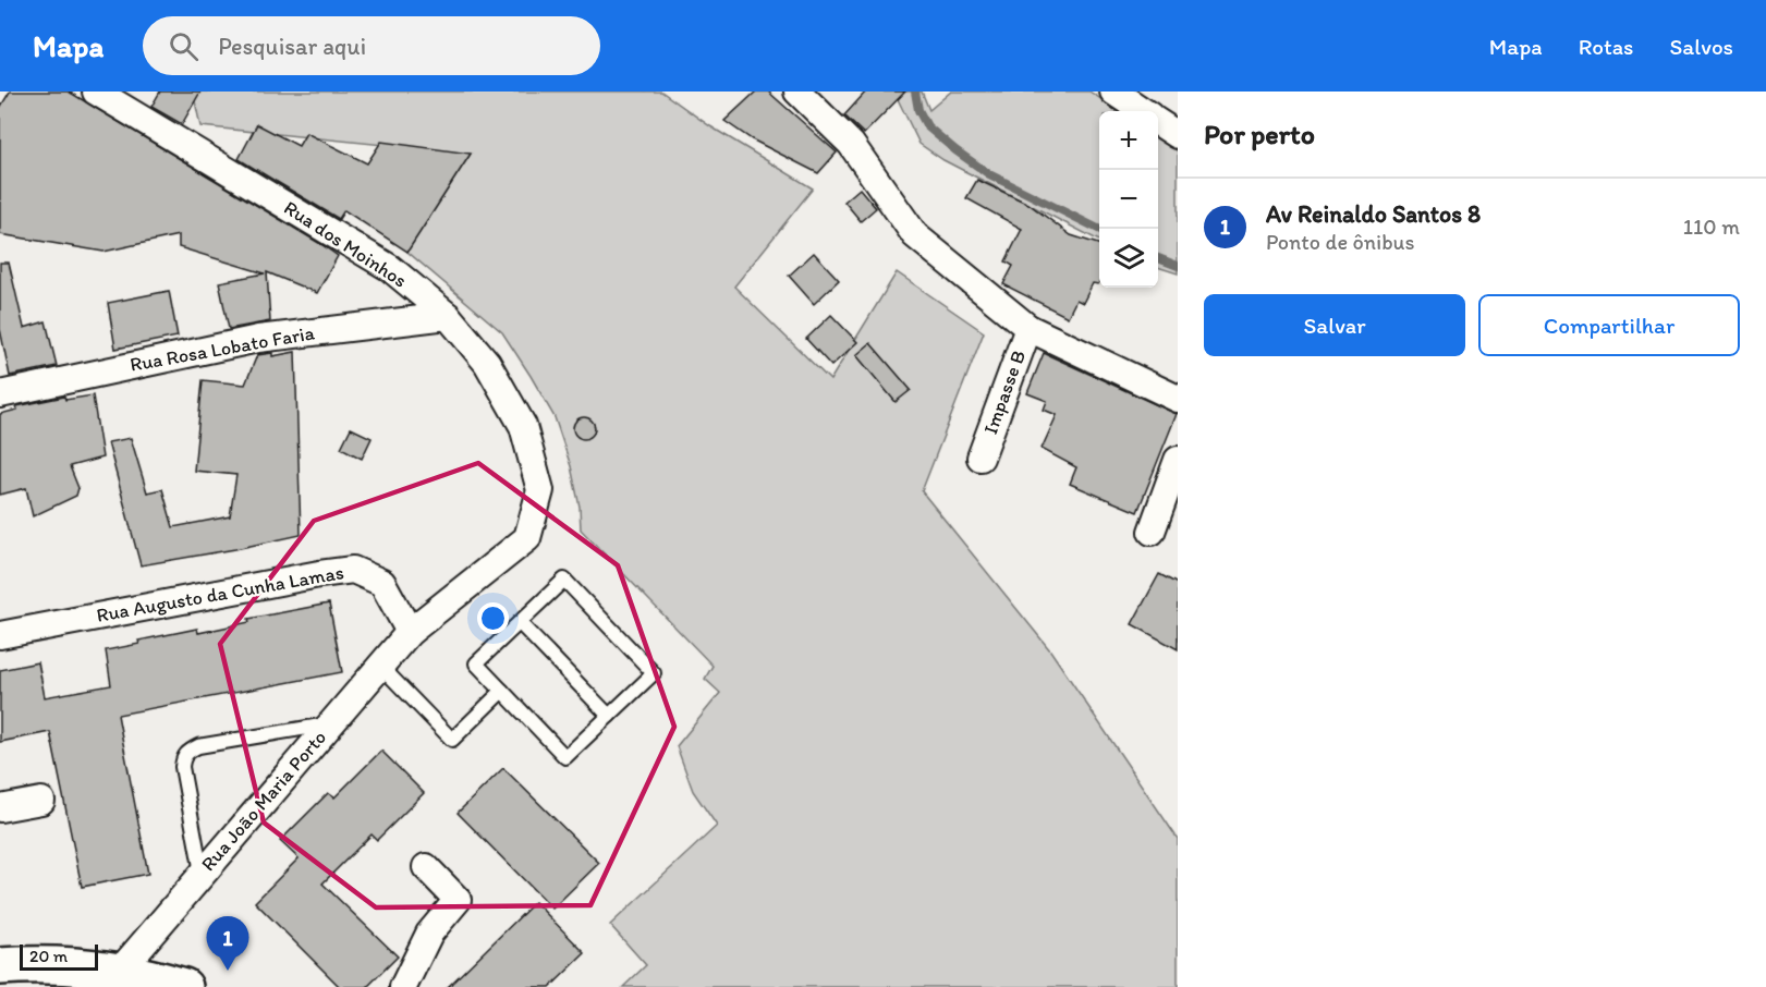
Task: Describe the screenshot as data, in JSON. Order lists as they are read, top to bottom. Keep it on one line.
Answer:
{"streets":{"street":["Rua dos Moinhos","Rua Rosa Lobato Faria","Impasse B","Rua Augusto da Cunha Lamas","Rua João Maria Porto"]},"crossings":[["Rua dos Moinhos","Rua Rosa Lobato Faria"],["Rua dos Moinhos","Rua Augusto da Cunha Lamas"],["Rua dos Moinhos","Rua João Maria Porto"],["Rua Augusto da Cunha Lamas","Rua João Maria Porto"]],"scale_bar":"20 m","page":{"header":"Mapa","search":"Pesquisar aqui","nav":["Mapa","Rotas","Salvos"],"heading":"Por perto","map_buttons":["+","−"],"list":[{"mark":"1","name":"Av Reinaldo Santos 8","note":"Ponto de ônibus","value":"110 m"}],"buttons":["Salvar","Compartilhar"],"pins":"1","scale":"20 m"}}
